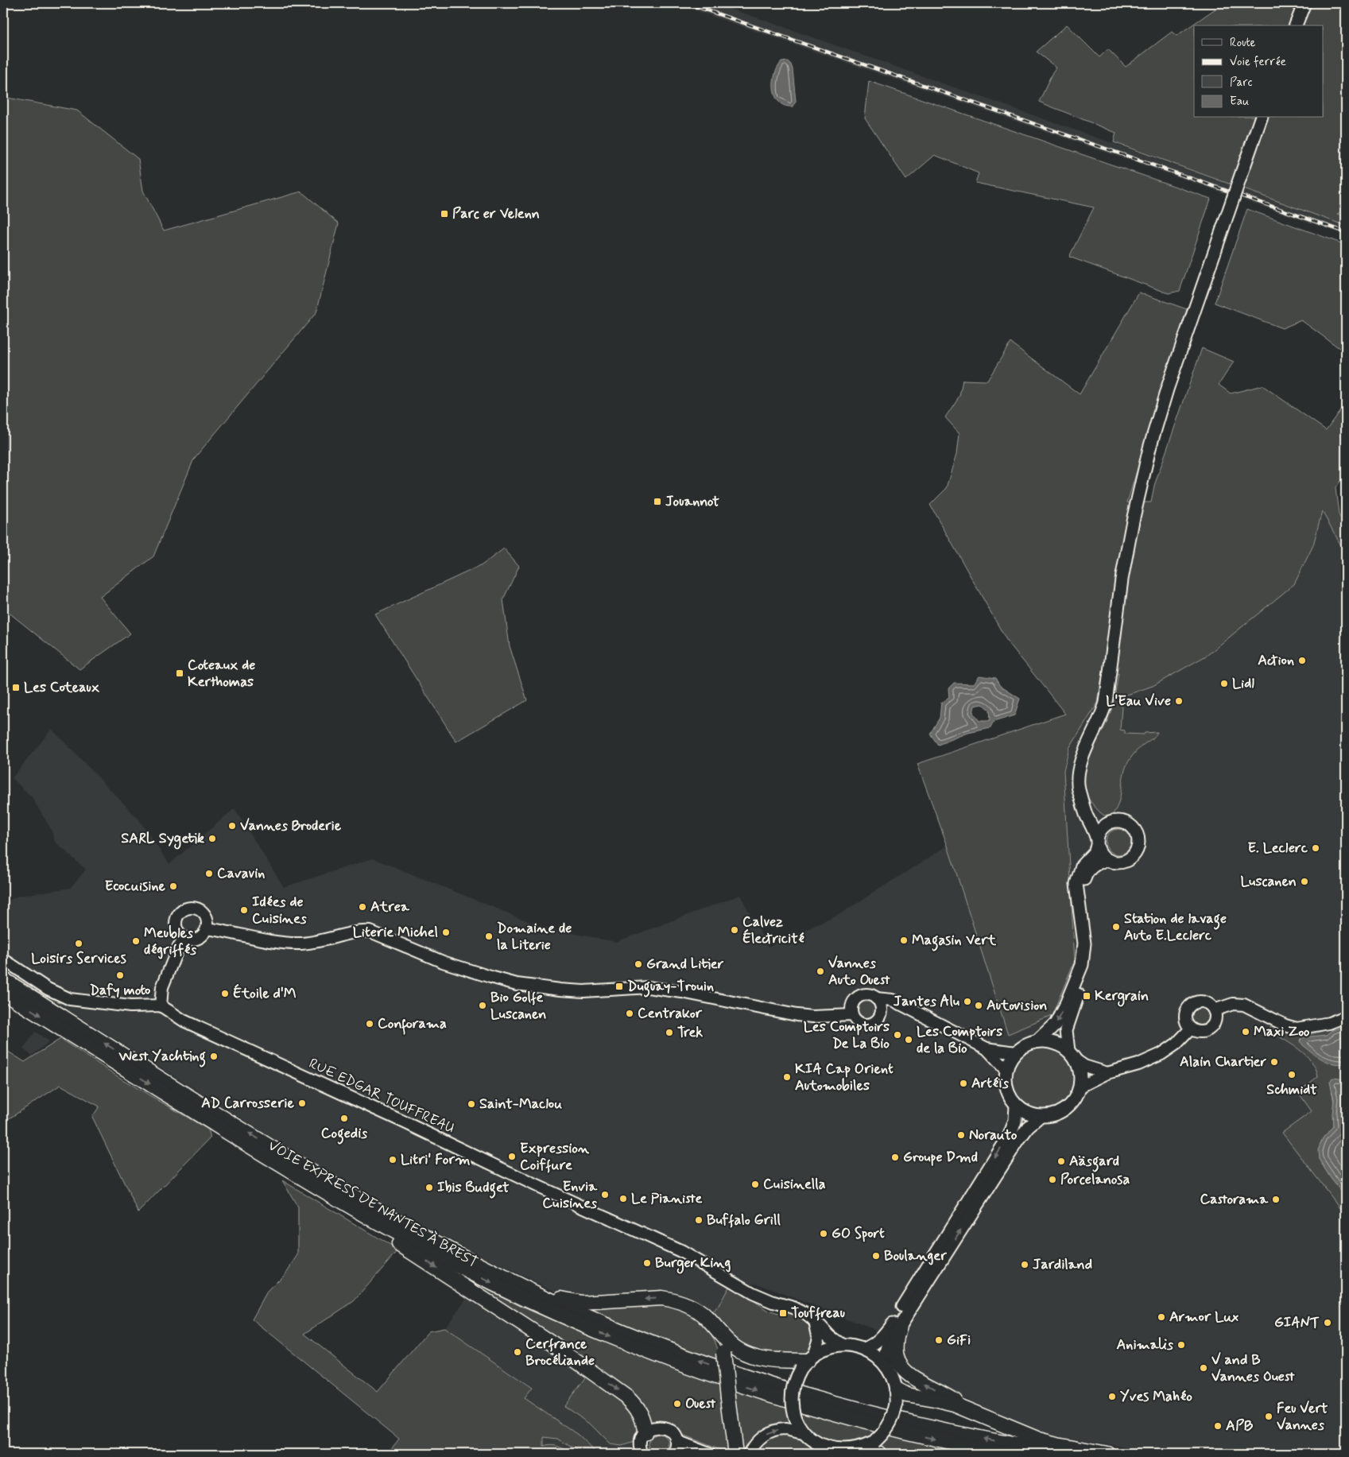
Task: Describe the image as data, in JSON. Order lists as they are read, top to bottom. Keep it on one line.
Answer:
{"streets":{"highway":["VOIE EXPRESS DE NANTES À BREST"],"street":["RUE EDGAR TOUFFREAU"]},"places":{"transit":["Parc er Velenn","Jouannot","Coteaux de Kerthomas","Les Coteaux","Duguay-Trouin","Kergrain","Touffreau"],"other":["Action","Lidl","L'Eau Vive","Vannes Broderie","SARL Sygetik","E. Leclerc","Cavavin","Luscanen","Ecocuisine","Atrea","Idées de Cuisines","Station de lavage Auto E.Leclerc","Calvez Électricité","Literie Michel","Domaine de la Literie","Magasin Vert","Meubles dégriffés","Loisirs Services","Grand Litier","Vannes Auto Ouest","Dafy moto","Étoile d'M","Jantes Alu","Bio Golfe Luscanen","Autovision","Centrakor","Conforama","Maxi Zoo","Trek","Les Comptoirs De La Bio","Les Comptoirs de la Bio","West Yachting","Alain Chartier","Schmidt","KIA Cap Orient Automobiles","Artéïs","AD Carrosserie","Saint-Maclou","Cogedis","Norauto","Expression Coiffure","Groupe Dmd","Litri' Form","Aäsgard","Porcelanosa","Cuisinella","Ibis Budget","Envia Cuisines","Le Pianiste","Castorama","Buffalo Grill","GO Sport","Boulanger","Burger King","Jardiland","Armor Lux","GIANT","GiFi","Animalis","Cerfrance Brocéliande","V and B Vannes Ouest","Yves Mahéo","Ouest","Feu Vert Vannes","APB"]},"legend":["Route","Voie ferrée","Parc","Eau"]}
